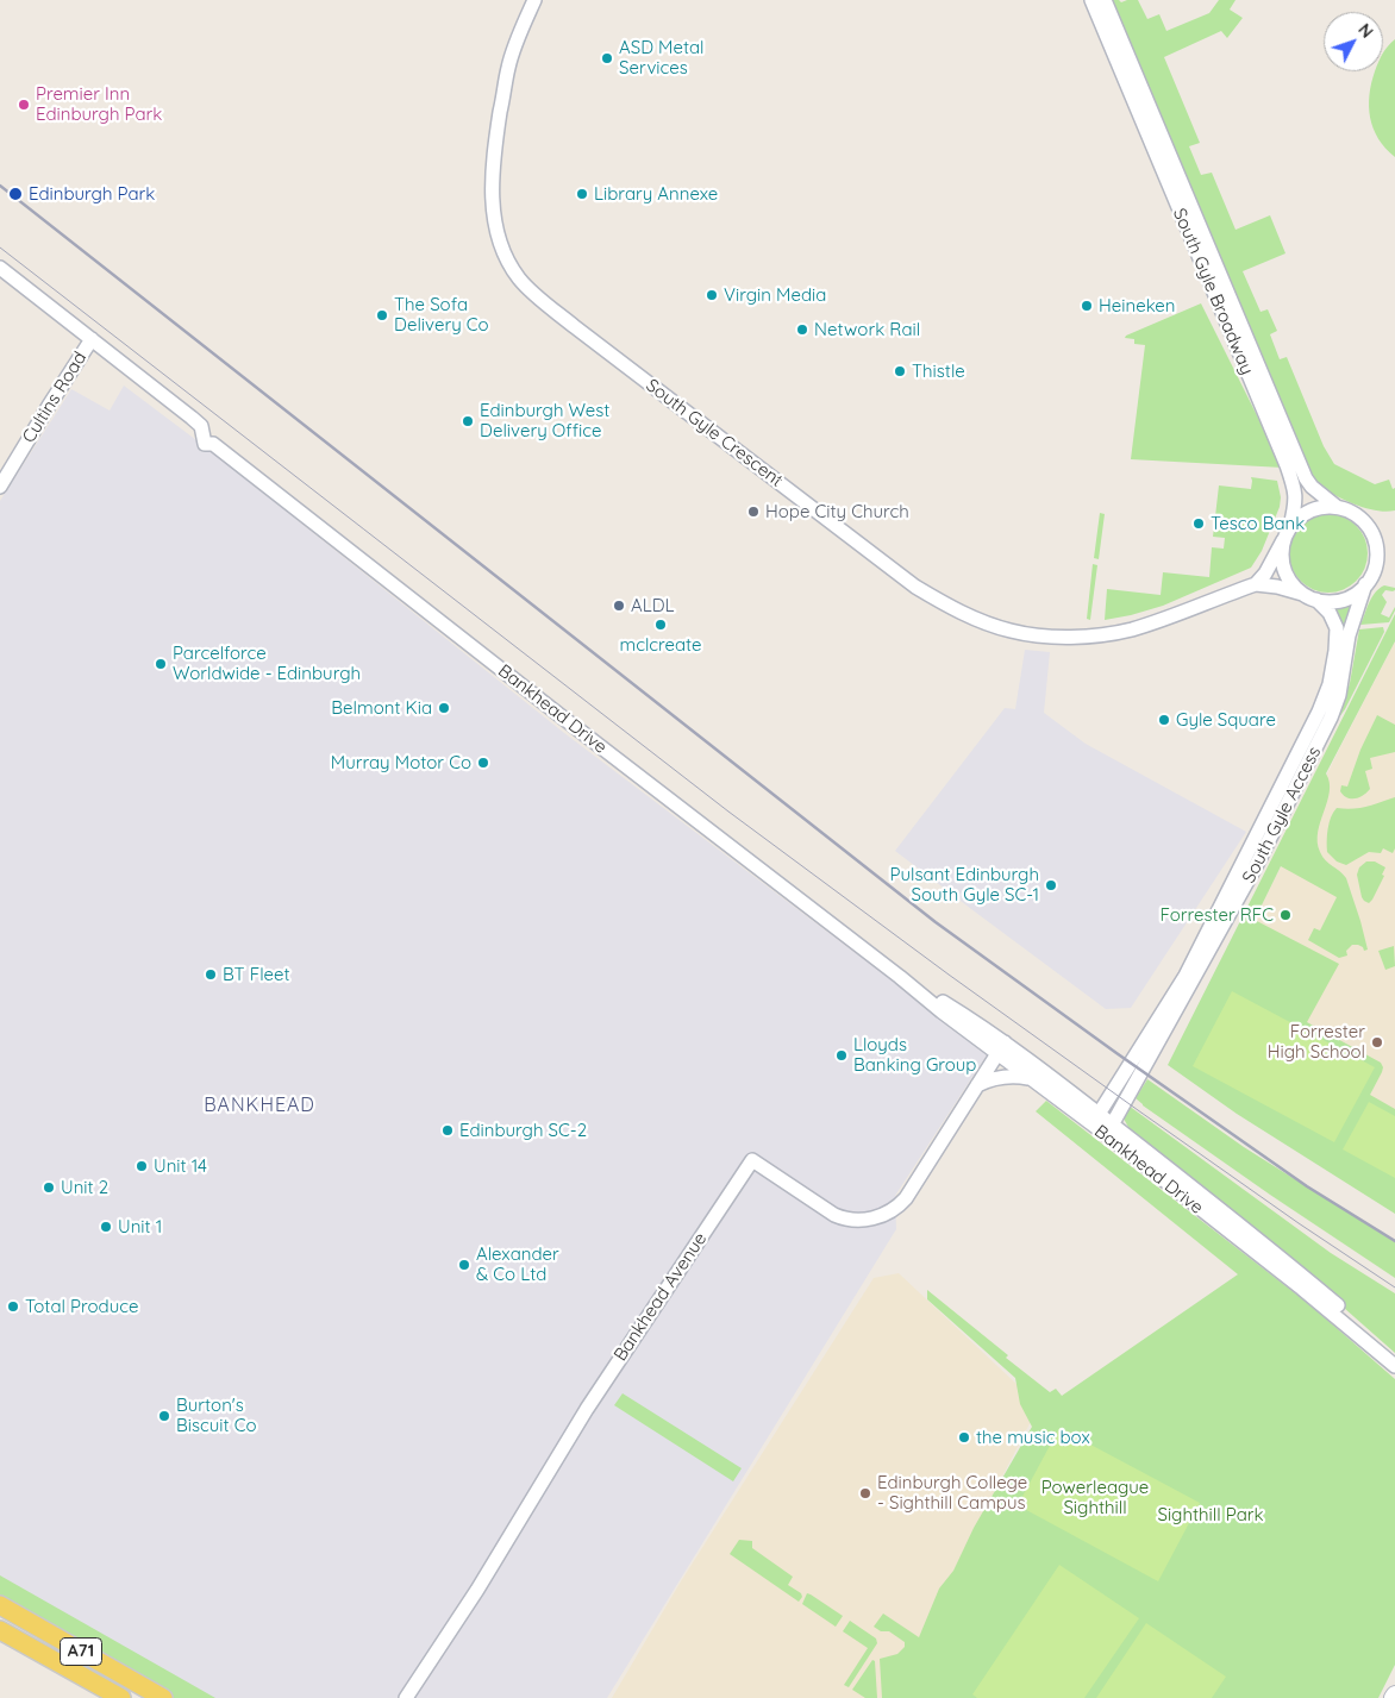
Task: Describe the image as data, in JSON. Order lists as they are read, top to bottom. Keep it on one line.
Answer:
{"streets":{"main road":["A71"],"street":["South Gyle Broadway","Cultins Road","South Gyle Crescent","Bankhead Drive","South Gyle Access","Bankhead Avenue"]},"crossings":[["South Gyle Broadway","South Gyle Crescent"],["South Gyle Broadway","South Gyle Access"],["Cultins Road","Bankhead Drive"],["South Gyle Crescent","South Gyle Access"],["Bankhead Drive","South Gyle Access"],["Bankhead Drive","Bankhead Avenue"]],"districts":["BANKHEAD"],"parks":["Powerleague Sighthill","Sighthill Park"],"places":["ASD Metal Services","Premier Inn Edinburgh Park","Edinburgh Park","Library Annexe","Virgin Media","Heineken","The Sofa Delivery Co","Network Rail","Thistle","Edinburgh West Delivery Office","Hope City Church","Tesco Bank","ALDL","mclcreate","Parcelforce Worldwide - Edinburgh","Belmont Kia","Gyle Square","Murray Motor Co","Pulsant Edinburgh South Gyle SC-1","Forrester RFC","BT Fleet","Forrester High School","Lloyds Banking Group","Edinburgh SC-2","Unit 14","Unit 2","Unit 1","Alexander & Co Ltd","Total Produce","Burton's Biscuit Co","the music box","Edinburgh College - Sighthill Campus"],"north":"top right"}
